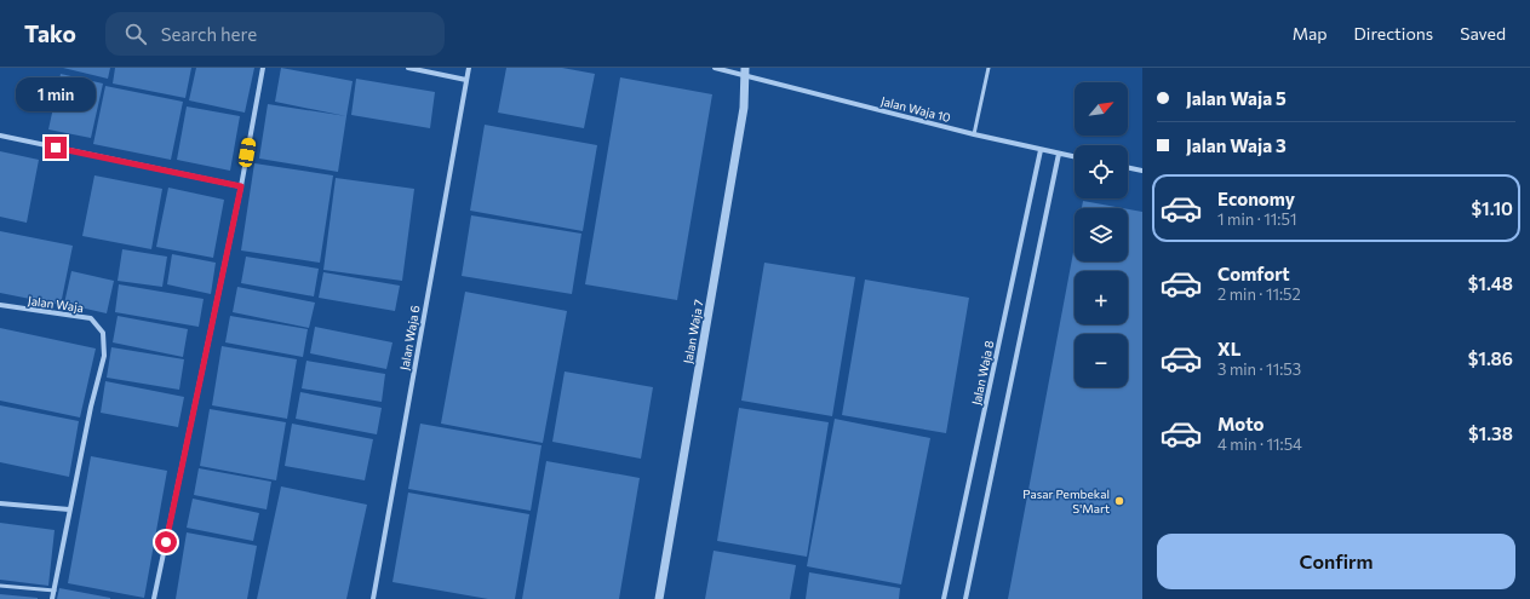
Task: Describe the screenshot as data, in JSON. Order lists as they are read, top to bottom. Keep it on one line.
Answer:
{"streets":{"street":["Jalan Waja 10","Jalan Waja","Jalan Waja 7","Jalan Waja 6","Jalan Waja 8"]},"crossings":[["Jalan Waja 10","Jalan Waja 7"],["Jalan Waja 10","Jalan Waja 8"]],"places":["Pasar Pembekal S'Mart"],"north":"top right","page":{"header":"Tako","search":"Search here","nav":["Map","Directions","Saved"],"banner":["Jalan Waja 5","Jalan Waja 3"],"bubble":"1 min","map_buttons":["+","−"],"list":[{"name":"Economy","note":"1 min · 11:51","value":"$1.10"},{"name":"Comfort","note":"2 min · 11:52","value":"$1.48"},{"name":"XL","note":"3 min · 11:53","value":"$1.86"},{"name":"Moto","note":"4 min · 11:54","value":"$1.38"}],"buttons":"Confirm"}}
